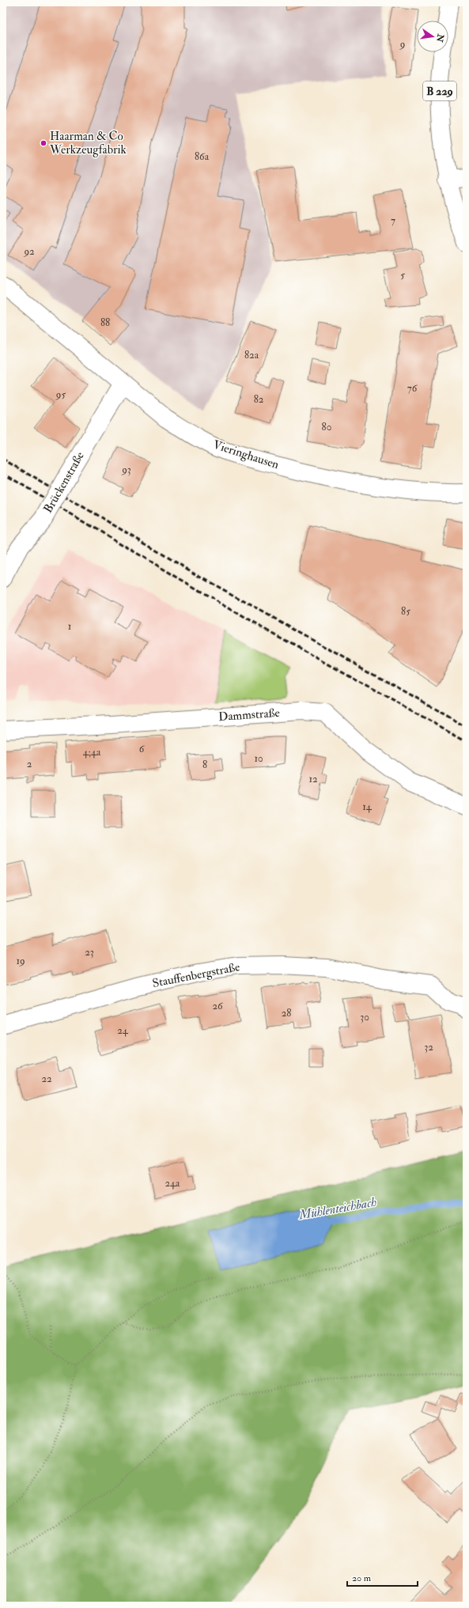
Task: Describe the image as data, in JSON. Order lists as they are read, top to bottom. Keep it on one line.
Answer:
{"streets":{"street":["B 229","Vieringhausen","Brückenstraße","Dammstraße","Stauffenbergstraße"]},"crossings":[["Vieringhausen","Brückenstraße"]],"water":["Mühlenteichbach"],"places":["Haarman & Co Werkzeugfabrik"],"house_numbers":["9","86a","7","92","5","88","82a","76","95","82","80","93","85","1","6","4;4a","10","2","8","12","14","23","19","26","28","30","24","32","22","24a"],"scale_bar":"20 m","north":"right"}
